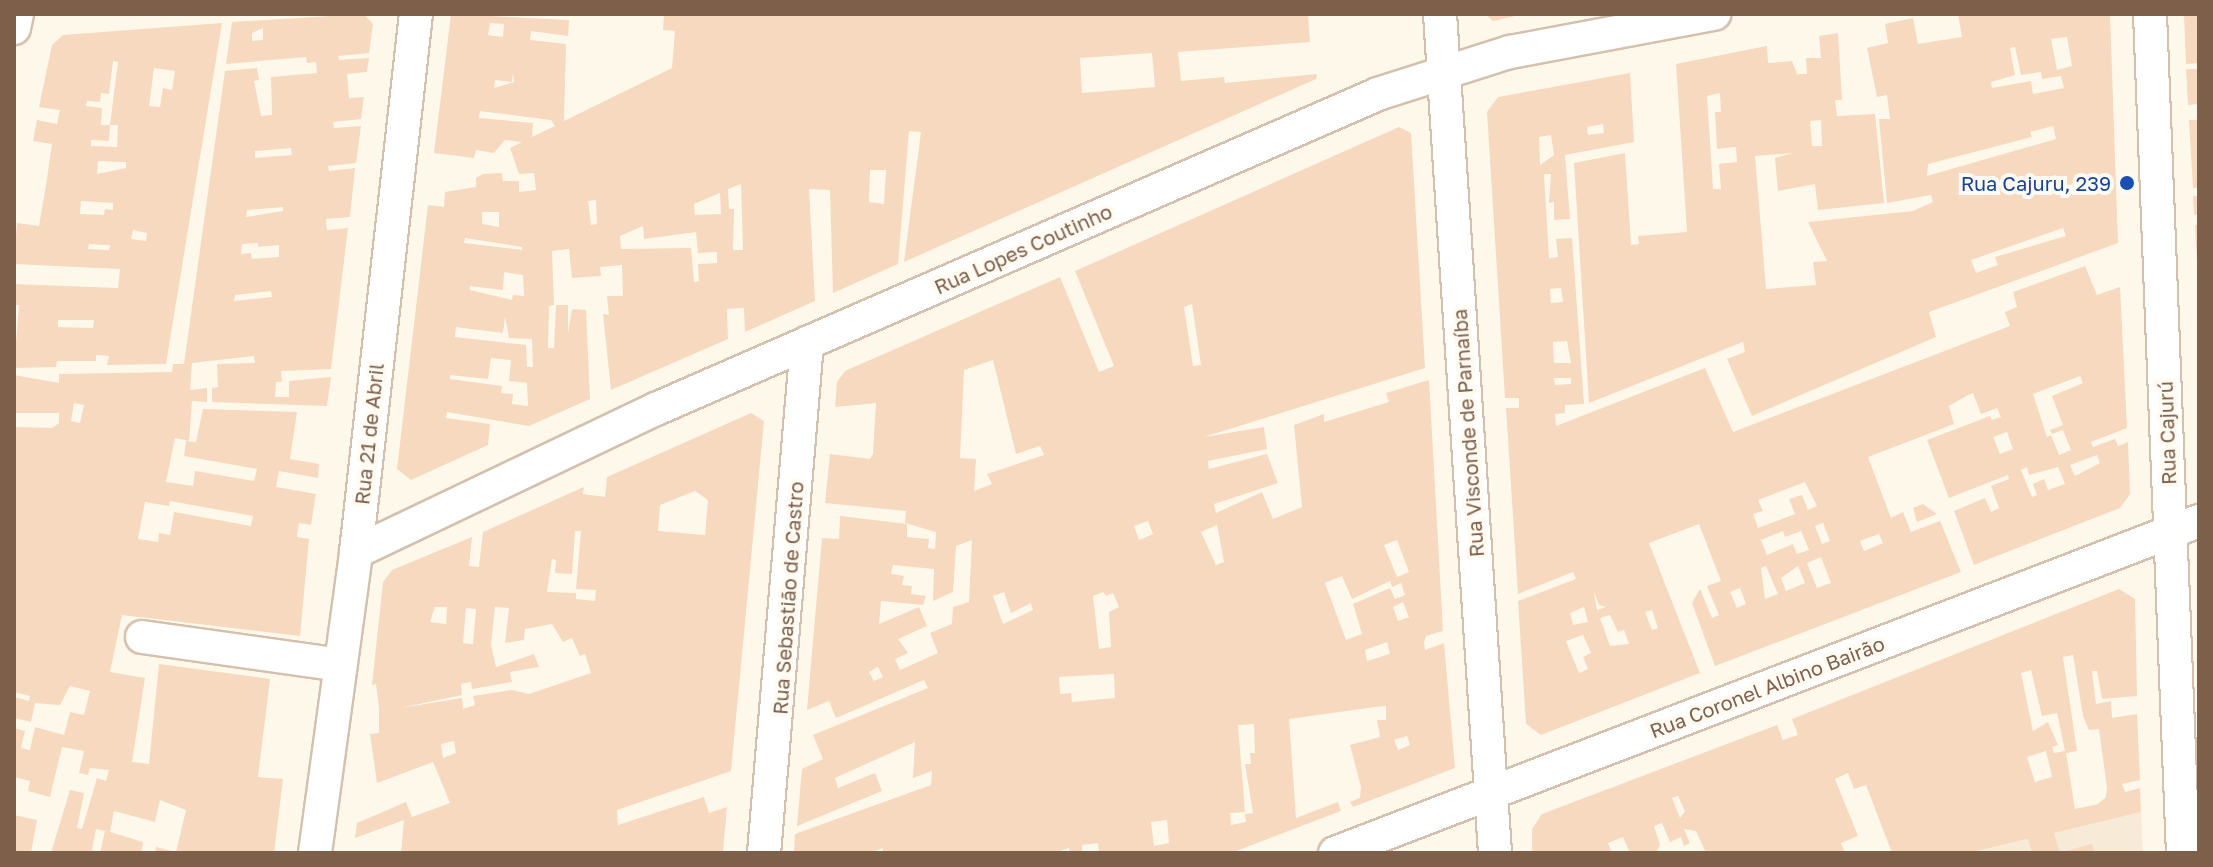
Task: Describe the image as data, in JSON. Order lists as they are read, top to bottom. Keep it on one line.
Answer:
{"streets":{"street":["Rua Lopes Coutinho","Rua Visconde de Parnaíba","Rua Cajurú","Rua 21 de Abril","Rua Sebastião de Castro","Rua Coronel Albino Bairão"]},"crossings":[["Rua Lopes Coutinho","Rua Visconde de Parnaíba"],["Rua Lopes Coutinho","Rua 21 de Abril"],["Rua Lopes Coutinho","Rua Sebastião de Castro"],["Rua Visconde de Parnaíba","Rua Coronel Albino Bairão"],["Rua Cajurú","Rua Coronel Albino Bairão"]],"places":["Rua Cajuru, 239"]}
